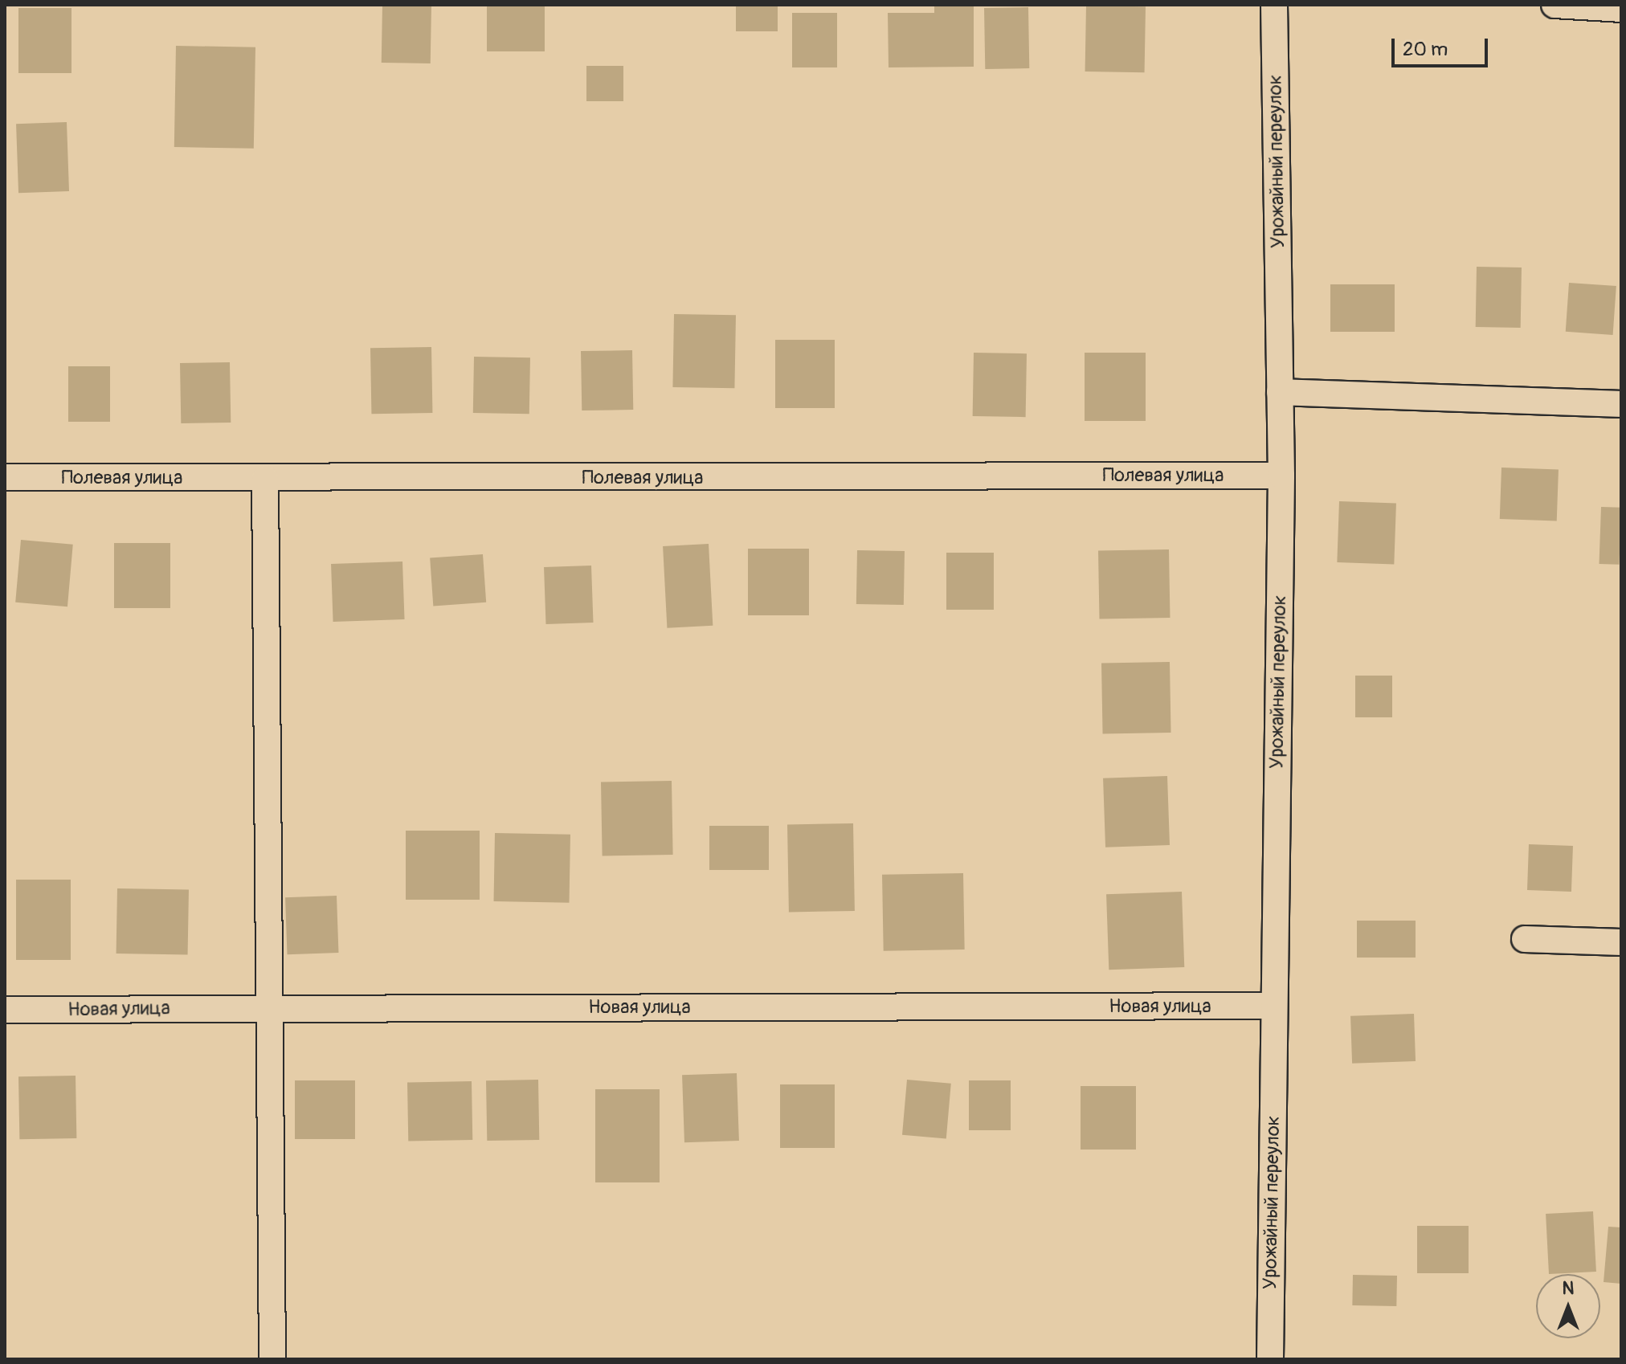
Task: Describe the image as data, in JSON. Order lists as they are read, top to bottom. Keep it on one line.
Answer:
{"streets":{"street":["Урожайный переулок","Полевая улица","Новая улица"]},"crossings":[["Урожайный переулок","Полевая улица"],["Урожайный переулок","Новая улица"]],"scale_bar":"20 m","north":"top"}
